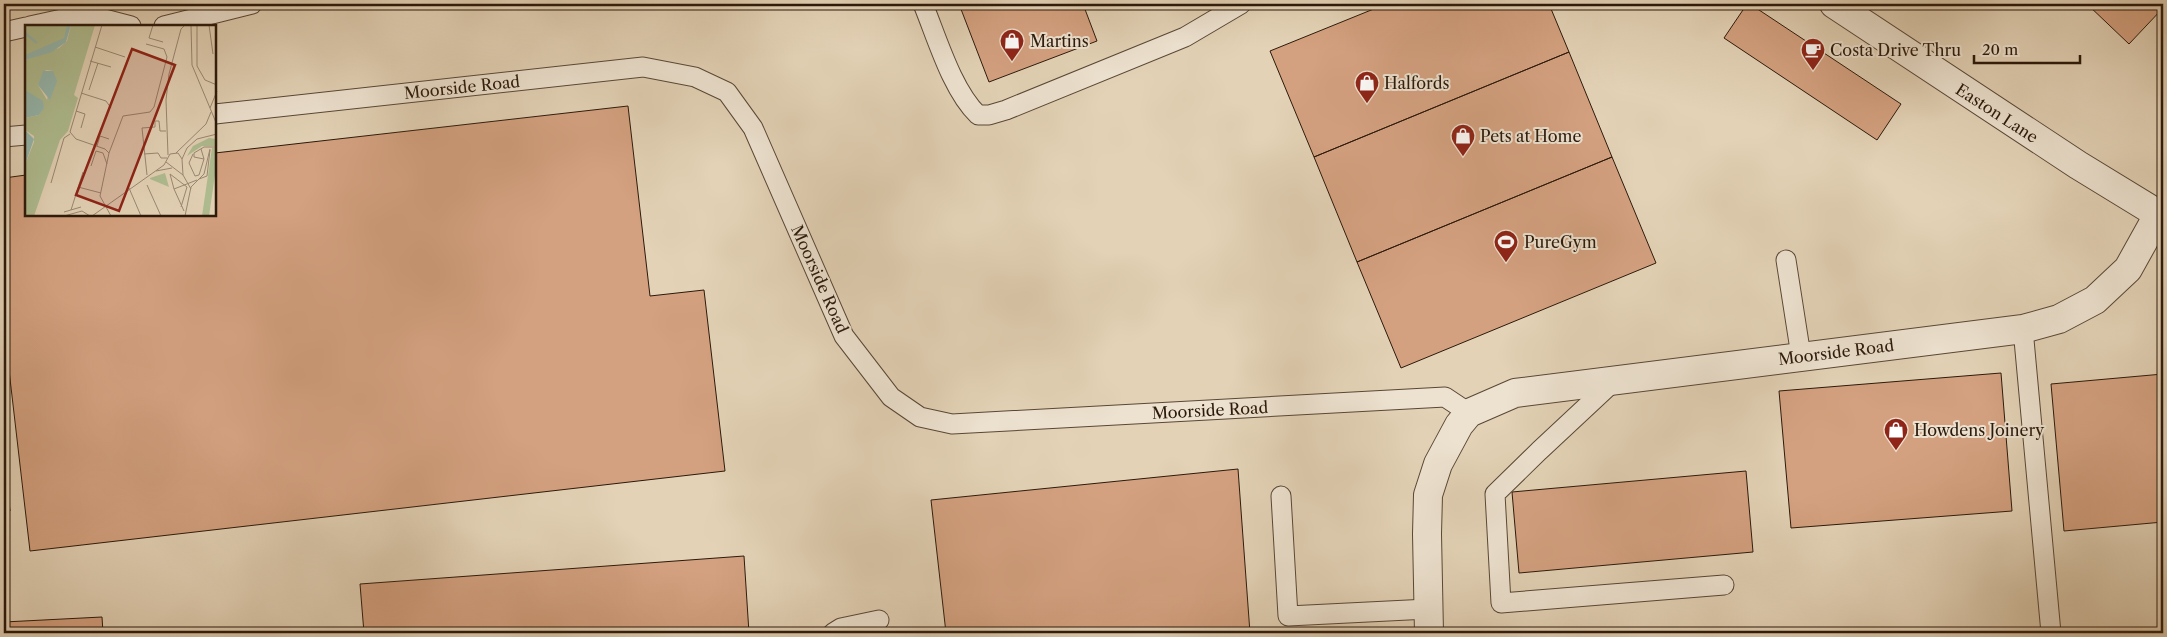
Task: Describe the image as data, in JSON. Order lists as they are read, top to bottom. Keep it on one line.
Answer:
{"streets":{"street":["Moorside Road","Easton Lane"]},"crossings":[["Moorside Road","Easton Lane"]],"places":{"shop":["Martins","Halfords","Pets at Home","Howdens Joinery"],"cafe":["Costa Drive Thru"],"sports":["PureGym"]},"scale_bar":"20 m"}
